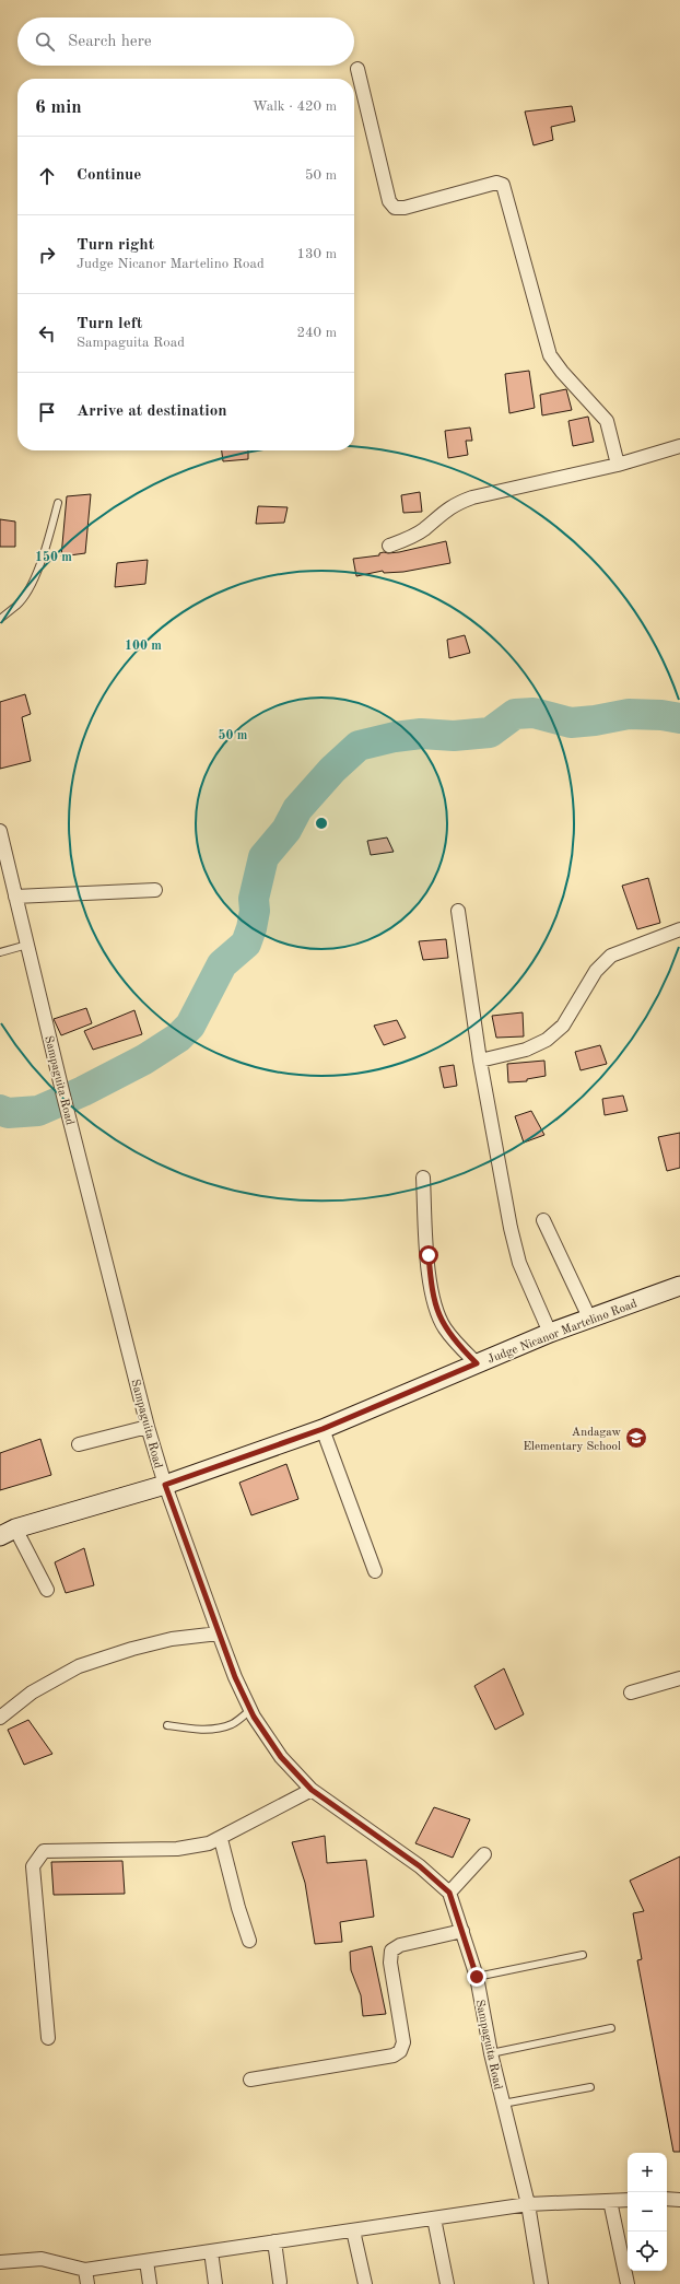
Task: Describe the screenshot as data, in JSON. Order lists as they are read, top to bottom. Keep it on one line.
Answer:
{"streets":{"street":["Sampaguita Road","Judge Nicanor Martelino Road"]},"crossings":[["Sampaguita Road","Judge Nicanor Martelino Road"]],"places":{"school or university":["Andagaw Elementary School"]},"page":{"search":"Search here","heading":["6 min","Walk · 420 m"],"list":[["Continue","50 m"],["Turn right","Judge Nicanor Martelino Road","130 m"],["Turn left","Sampaguita Road","240 m"],"Arrive at destination"],"map_buttons":["+","−"]},"rings":["150 m","100 m","50 m"]}
